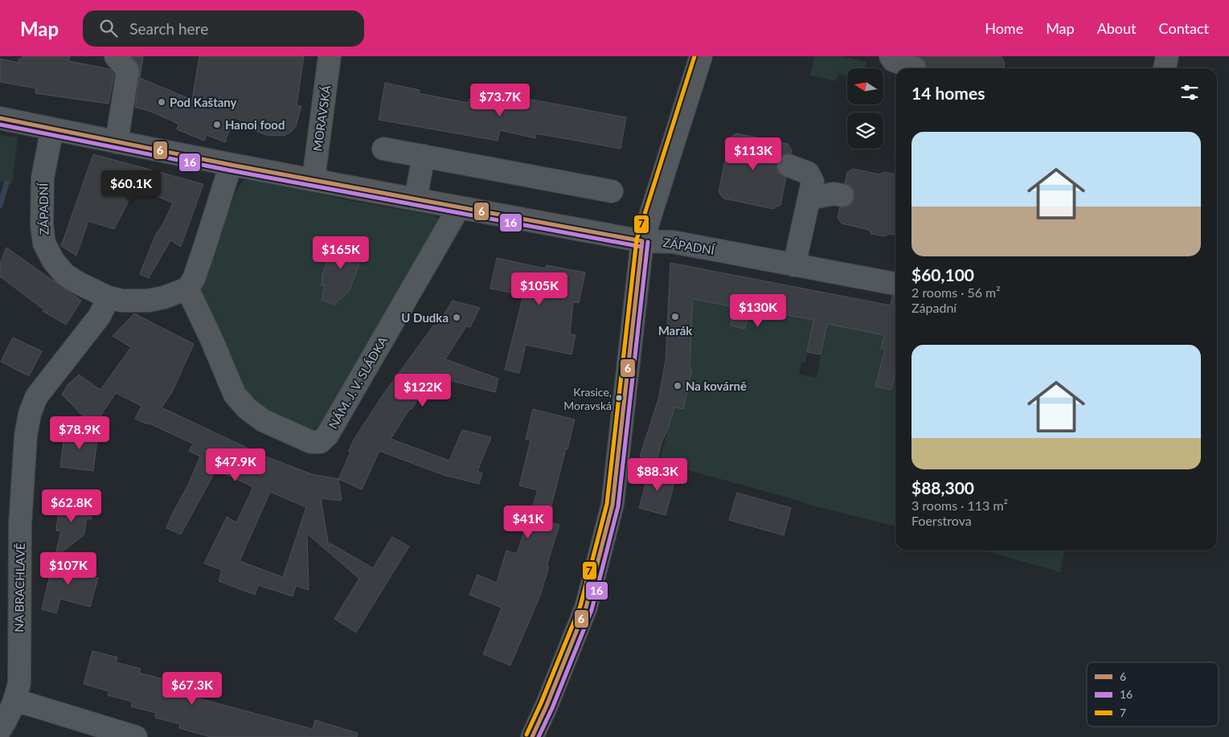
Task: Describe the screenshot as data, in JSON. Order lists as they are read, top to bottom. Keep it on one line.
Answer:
{"streets":{"street":["MORAVSKÁ","ZÁPADNÍ","NÁM. J. V. SLÁDKA","NA BRACHLAVĚ"]},"crossings":[["MORAVSKÁ","ZÁPADNÍ"],["ZÁPADNÍ","NÁM. J. V. SLÁDKA"],["ZÁPADNÍ","NA BRACHLAVĚ"]],"places":["Pod Kaštany","Hanoi food","Marák","U Dudka","Na kovárně","Krasice, Moravská"],"lines":["transit line 7","transit line 6","transit line 16"],"legend":["6","16","7"],"north":"left","page":{"header":"Map","search":"Search here","nav":["Home","Map","About","Contact"],"heading":"14 homes","price":["$73.7K","$113K","$60.1K","$165K","$105K","$130K","$122K","$78.9K","$47.9K","$88.3K","$62.8K","$41K","$107K","$67.3K"],"list":[{"name":"$60,100","note":"2 rooms · 56 m² · Západní"},{"name":"$88,300","note":"3 rooms · 113 m² · Foerstrova"}]}}
